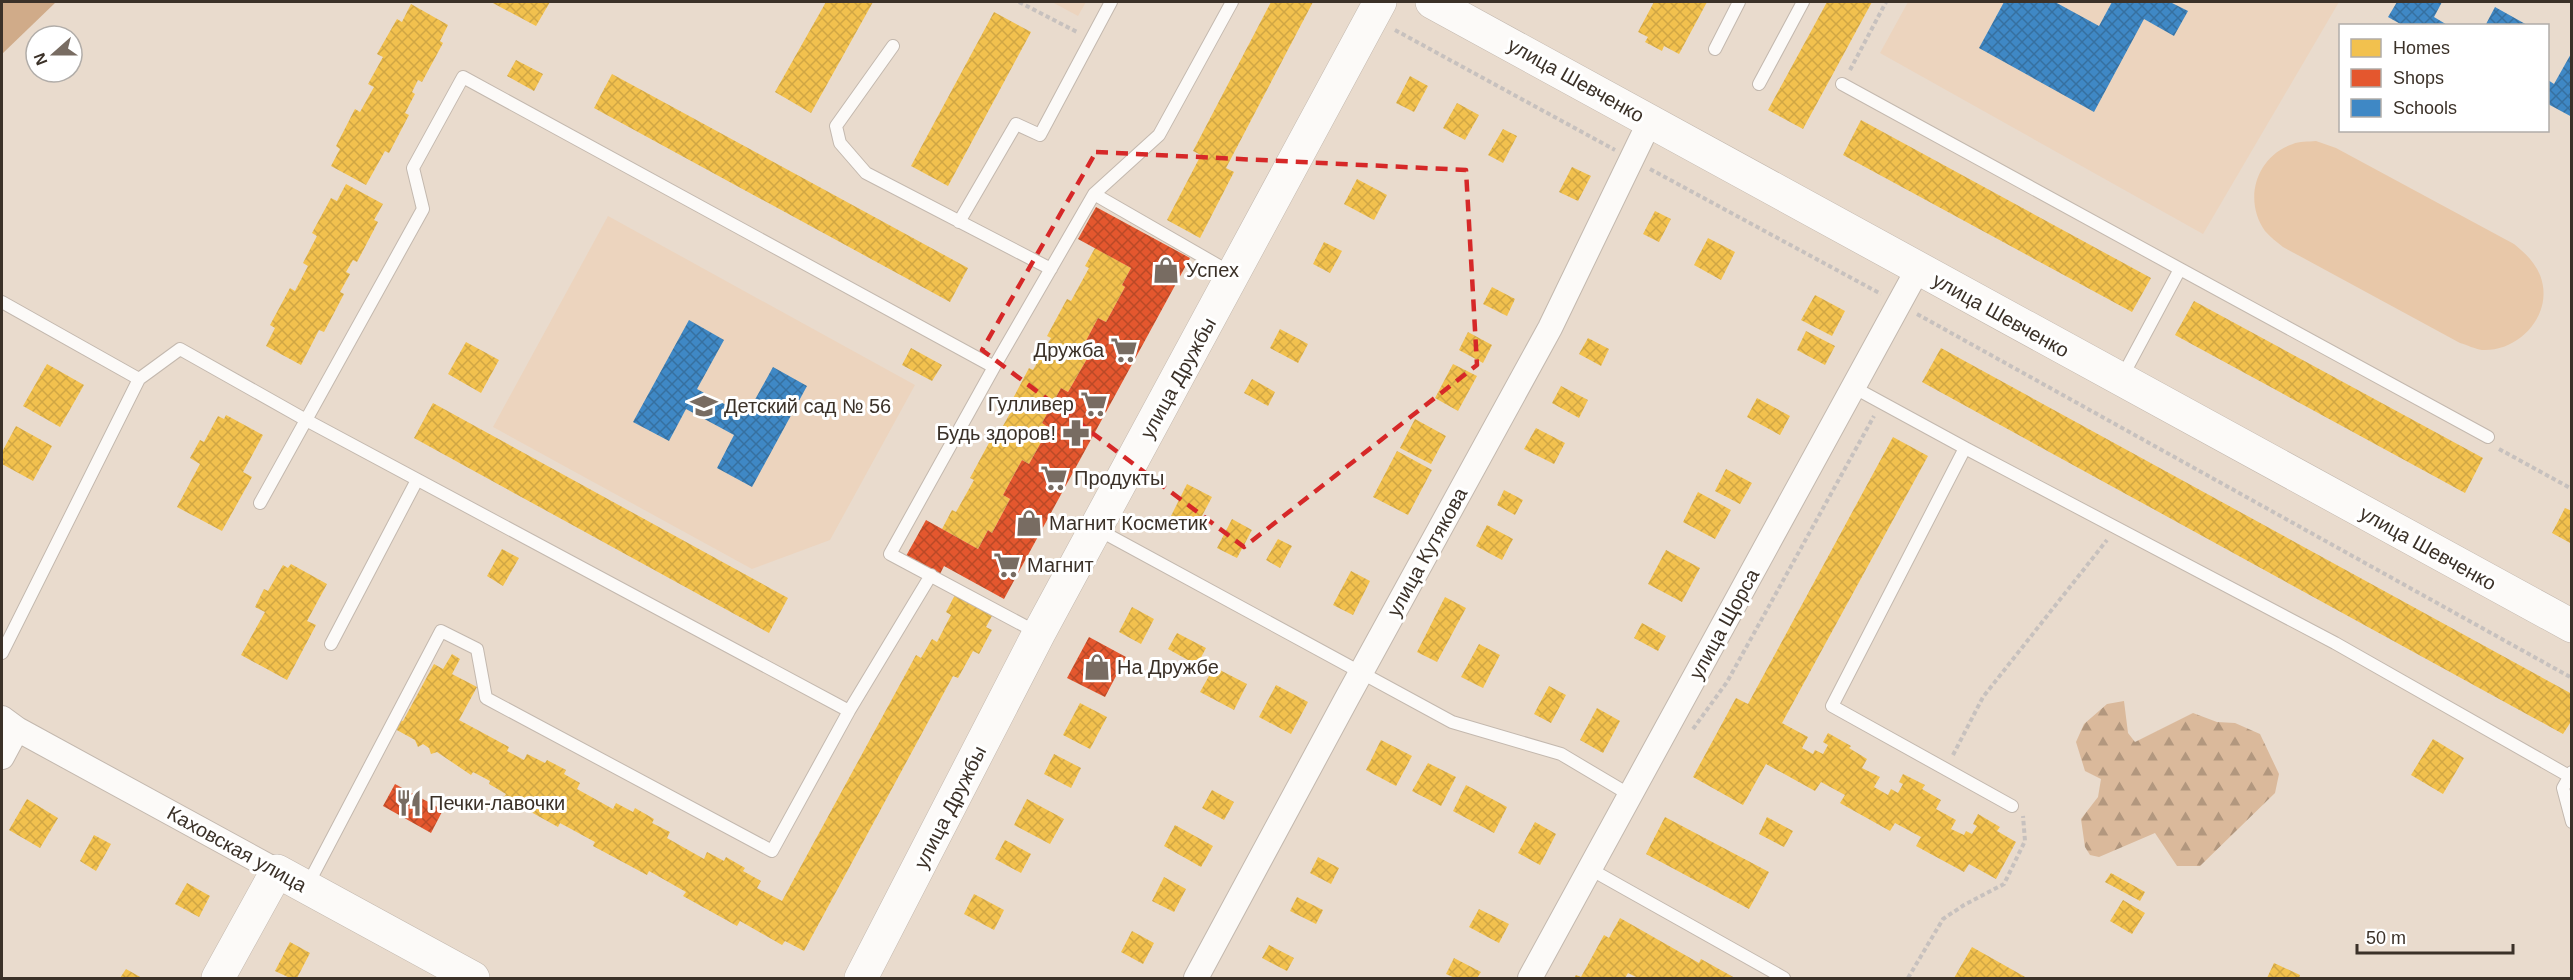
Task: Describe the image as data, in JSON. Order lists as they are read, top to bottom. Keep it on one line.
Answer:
{"streets":{"street":["улица Шевченко","улица Дружбы","улица Кутякова","улица Щорса","Каховская улица"]},"crossings":[["улица Шевченко","улица Кутякова"],["улица Шевченко","улица Щорса"]],"places":{"shop":["Успех","Магнит Косметик","На Дружбе"],"supermarket":["Дружба","Гулливер","Продукты","Магнит"],"school or university":["Детский сад № 56"],"pharmacy":["Будь здоров!"],"restaurant":["Печки-лавочки"]},"legend":["Homes","Shops","Schools"],"scale_bar":"50 m","north":"left"}
